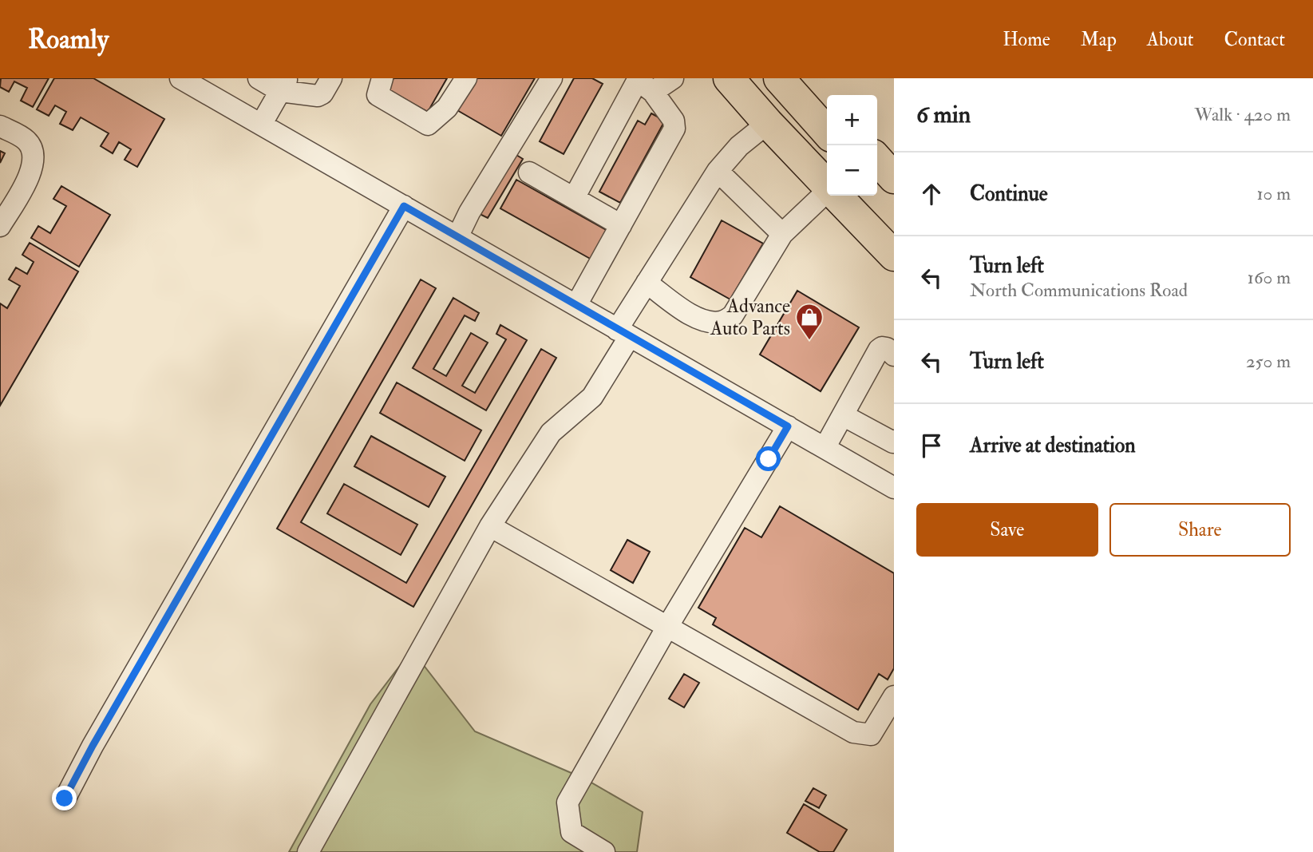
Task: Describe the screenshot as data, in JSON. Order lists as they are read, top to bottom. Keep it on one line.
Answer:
{"places":{"shop":["Advance Auto Parts"]},"page":{"header":"Roamly","nav":["Home","Map","About","Contact"],"heading":["6 min","Walk · 420 m"],"map_buttons":["+","−"],"list":[["Continue","10 m"],["Turn left","North Communications Road","160 m"],["Turn left","250 m"],"Arrive at destination"],"buttons":["Save","Share"]}}
